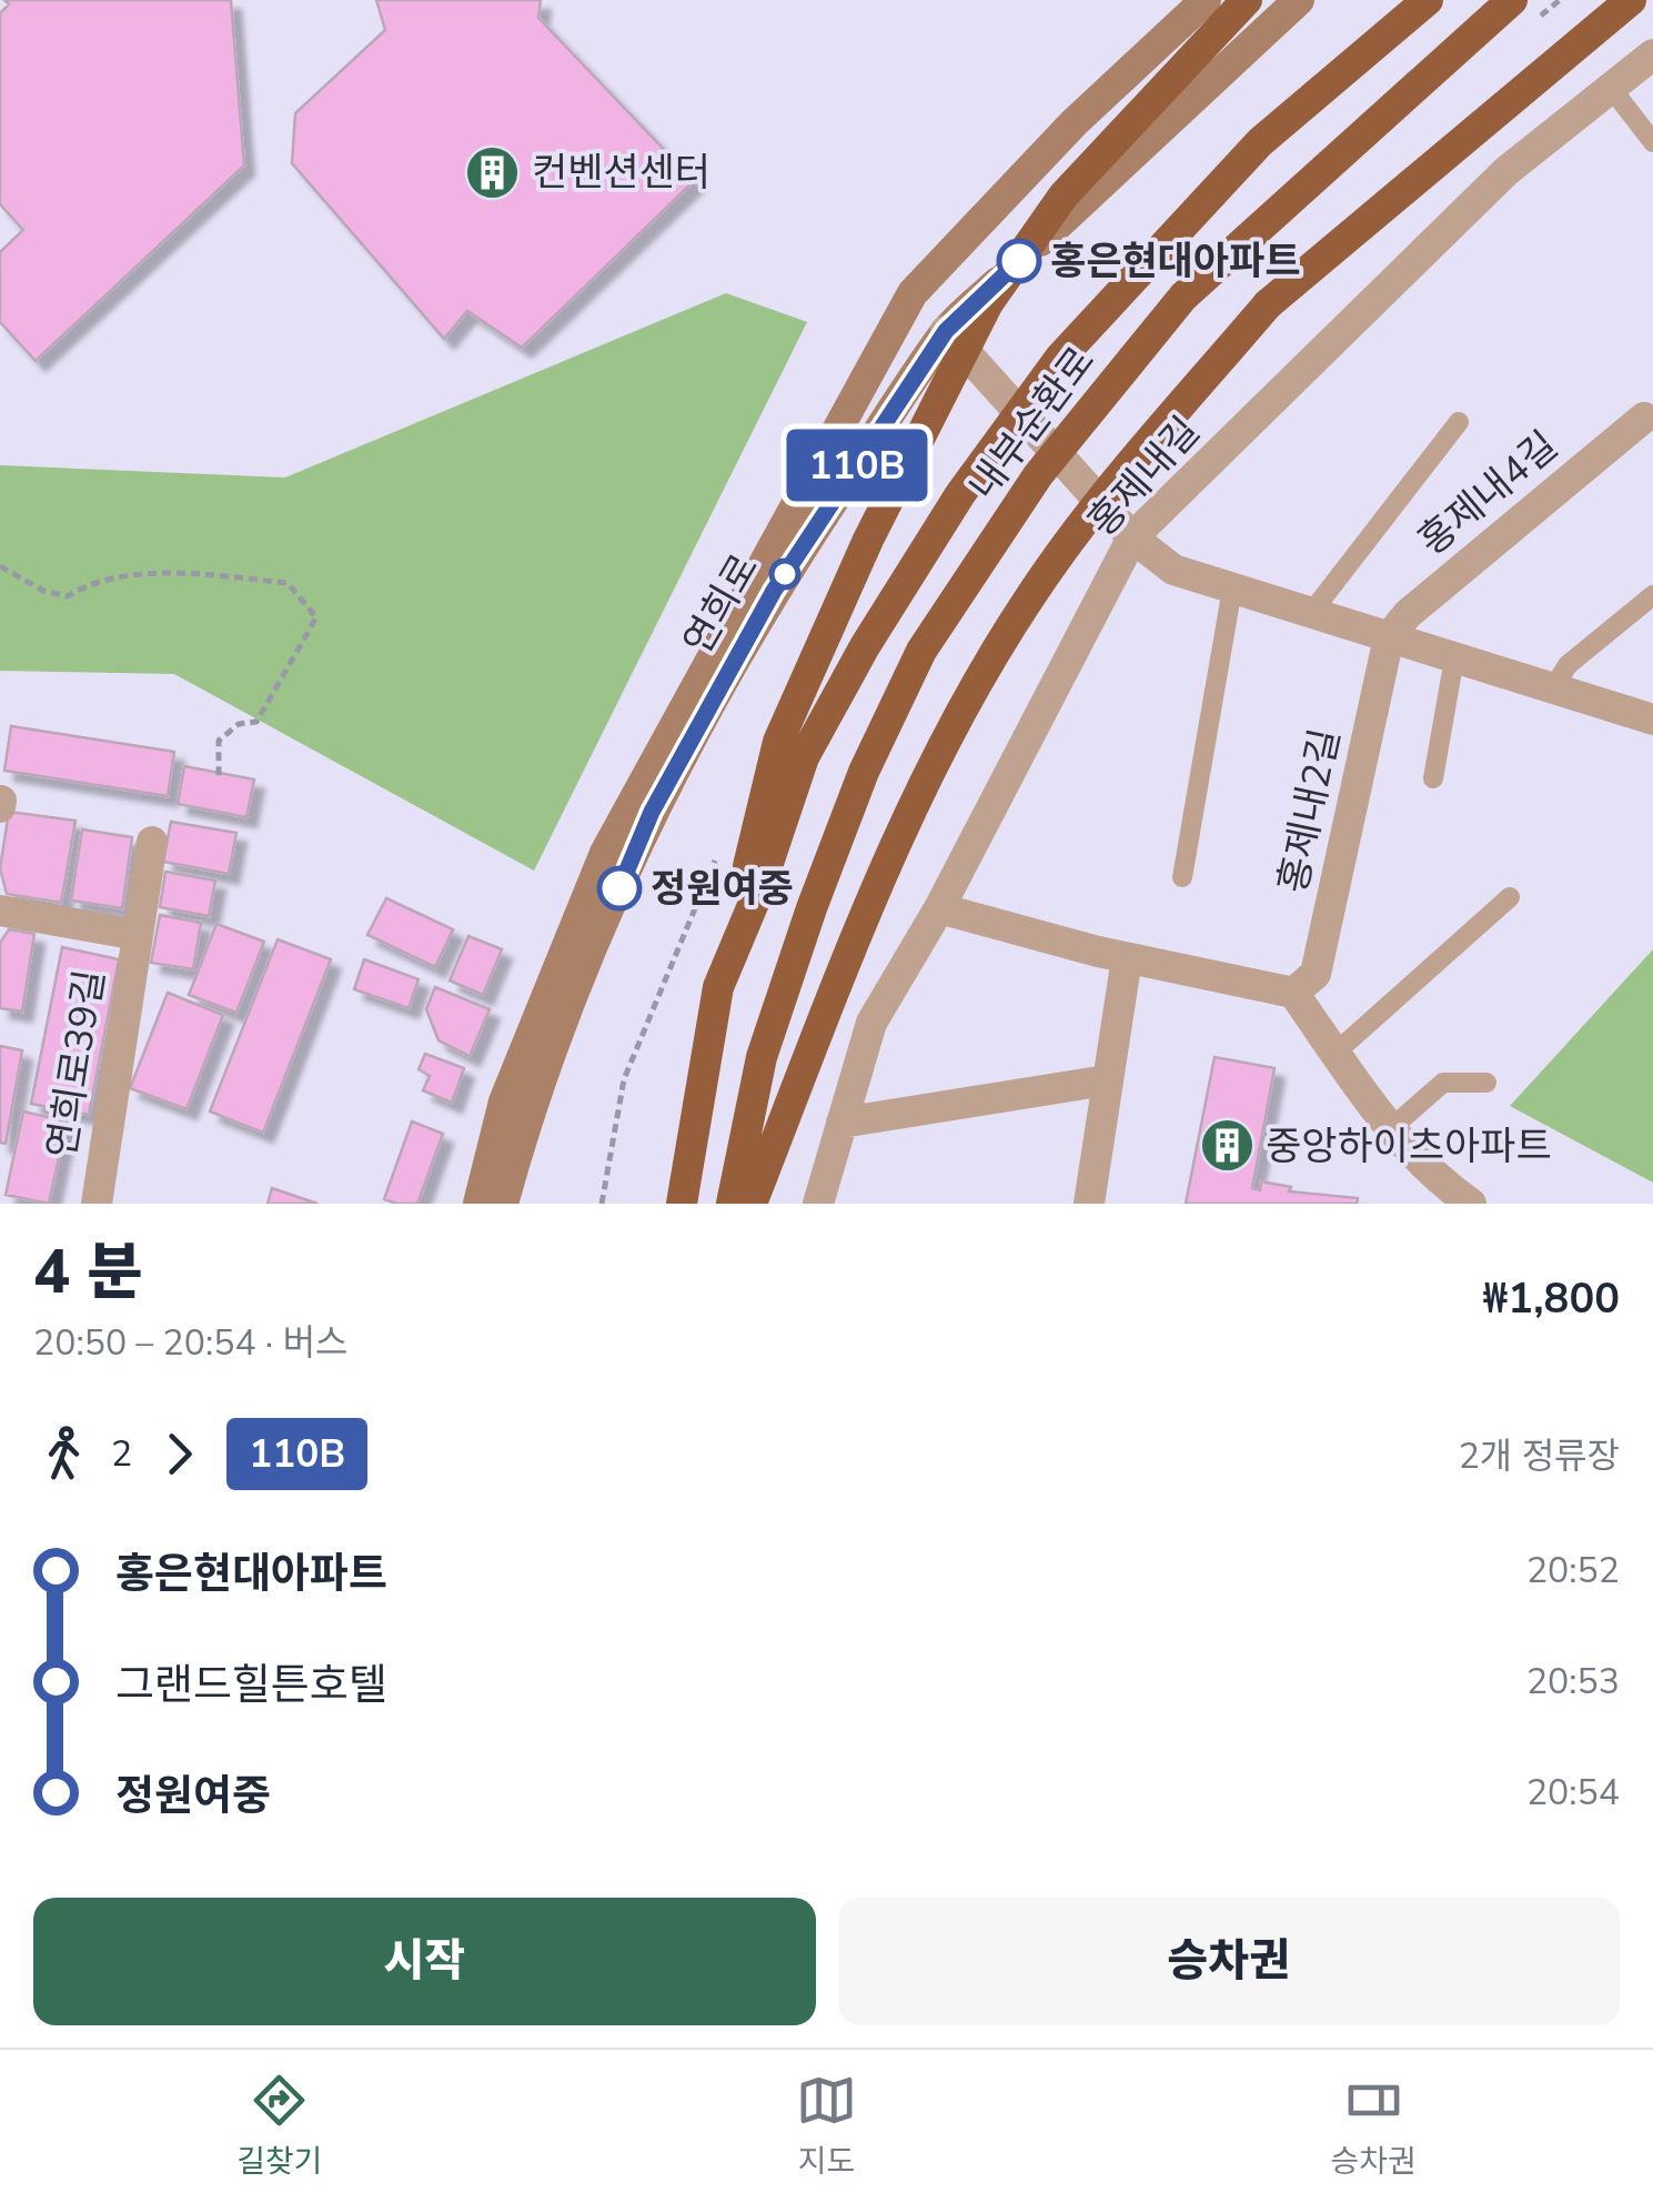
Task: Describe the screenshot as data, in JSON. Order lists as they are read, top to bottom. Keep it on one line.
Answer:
{"streets":{"highway":["내부순환로"],"main road":["연희로"],"street":["홍제내길","홍제내4길","홍제내2길","연희로39길"]},"crossings":[["홍제내4길","홍제내2길"]],"places":{"building":["컨벤션센터","중앙하이츠아파트"],"other":["홍은현대아파트","정원여중"]},"lines":["bus line 110B"],"page":{"on_map":"110B","heading":["4 분","20:50 – 20:54 · 버스","₩1,800"],"legs":["2","110B","2개 정류장"],"list":[{"name":"홍은현대아파트","value":"20:52"},{"name":"그랜드힐튼호텔","value":"20:53"},{"name":"정원여중","value":"20:54"}],"buttons":["시작","승차권"],"tabs":["길찾기","지도","승차권"]}}
